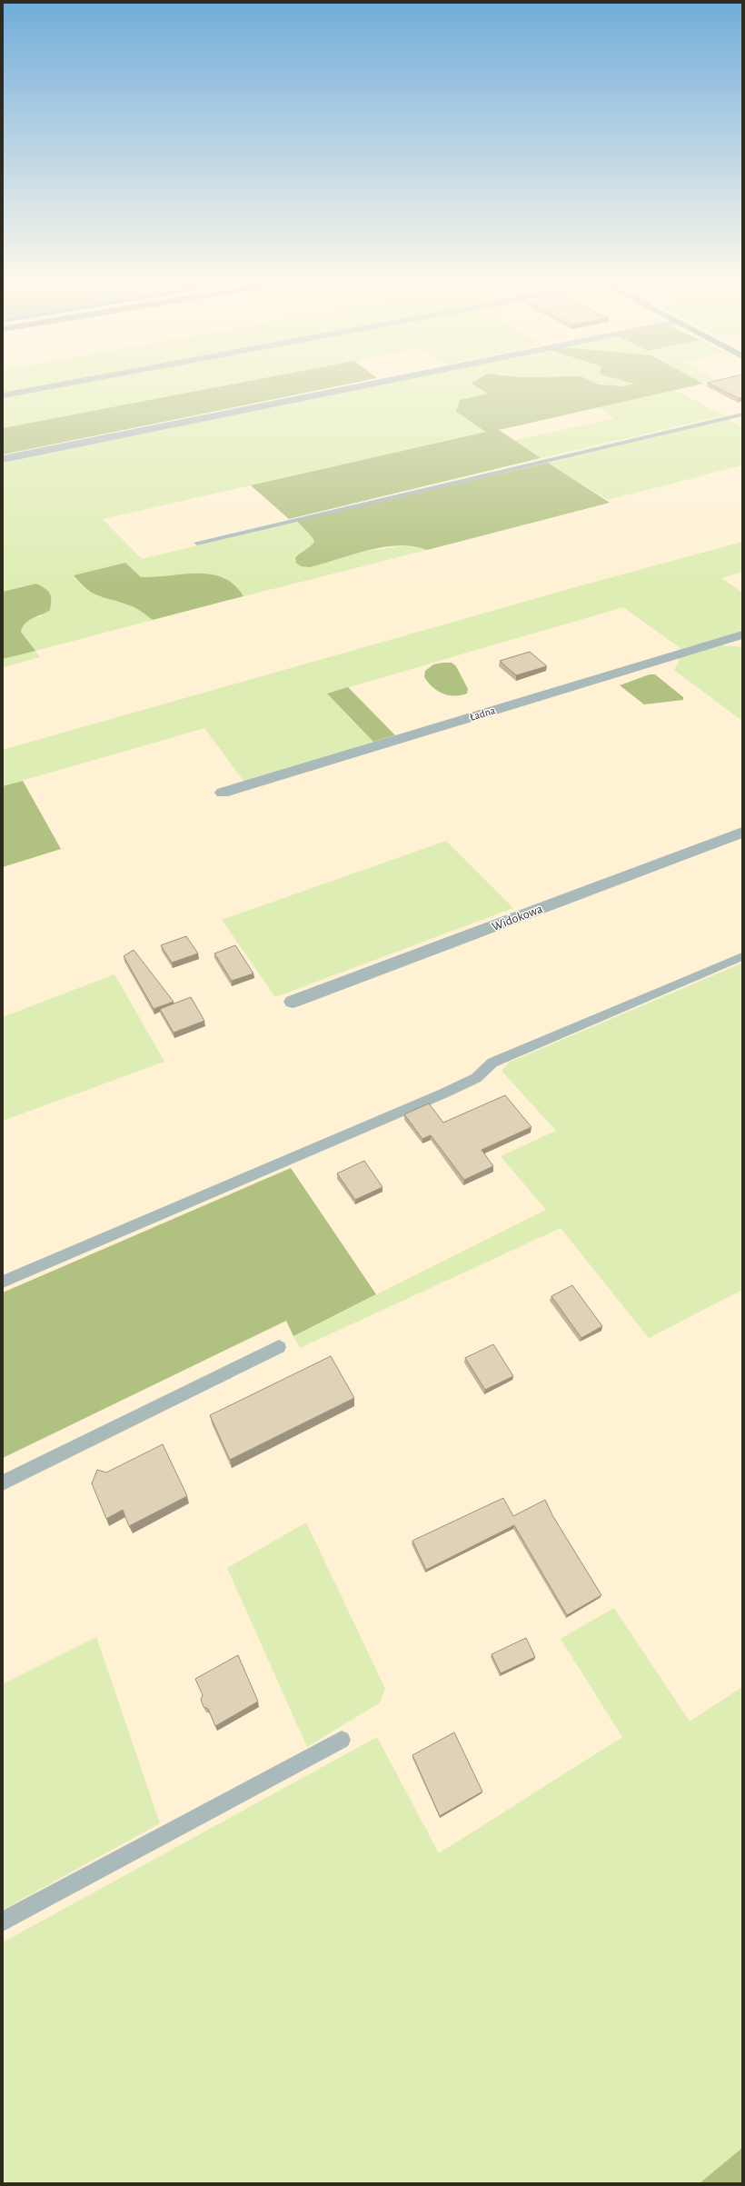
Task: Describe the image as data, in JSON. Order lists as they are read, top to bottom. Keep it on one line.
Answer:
{"streets":{"street":["Ładna","Widokowa"]}}
